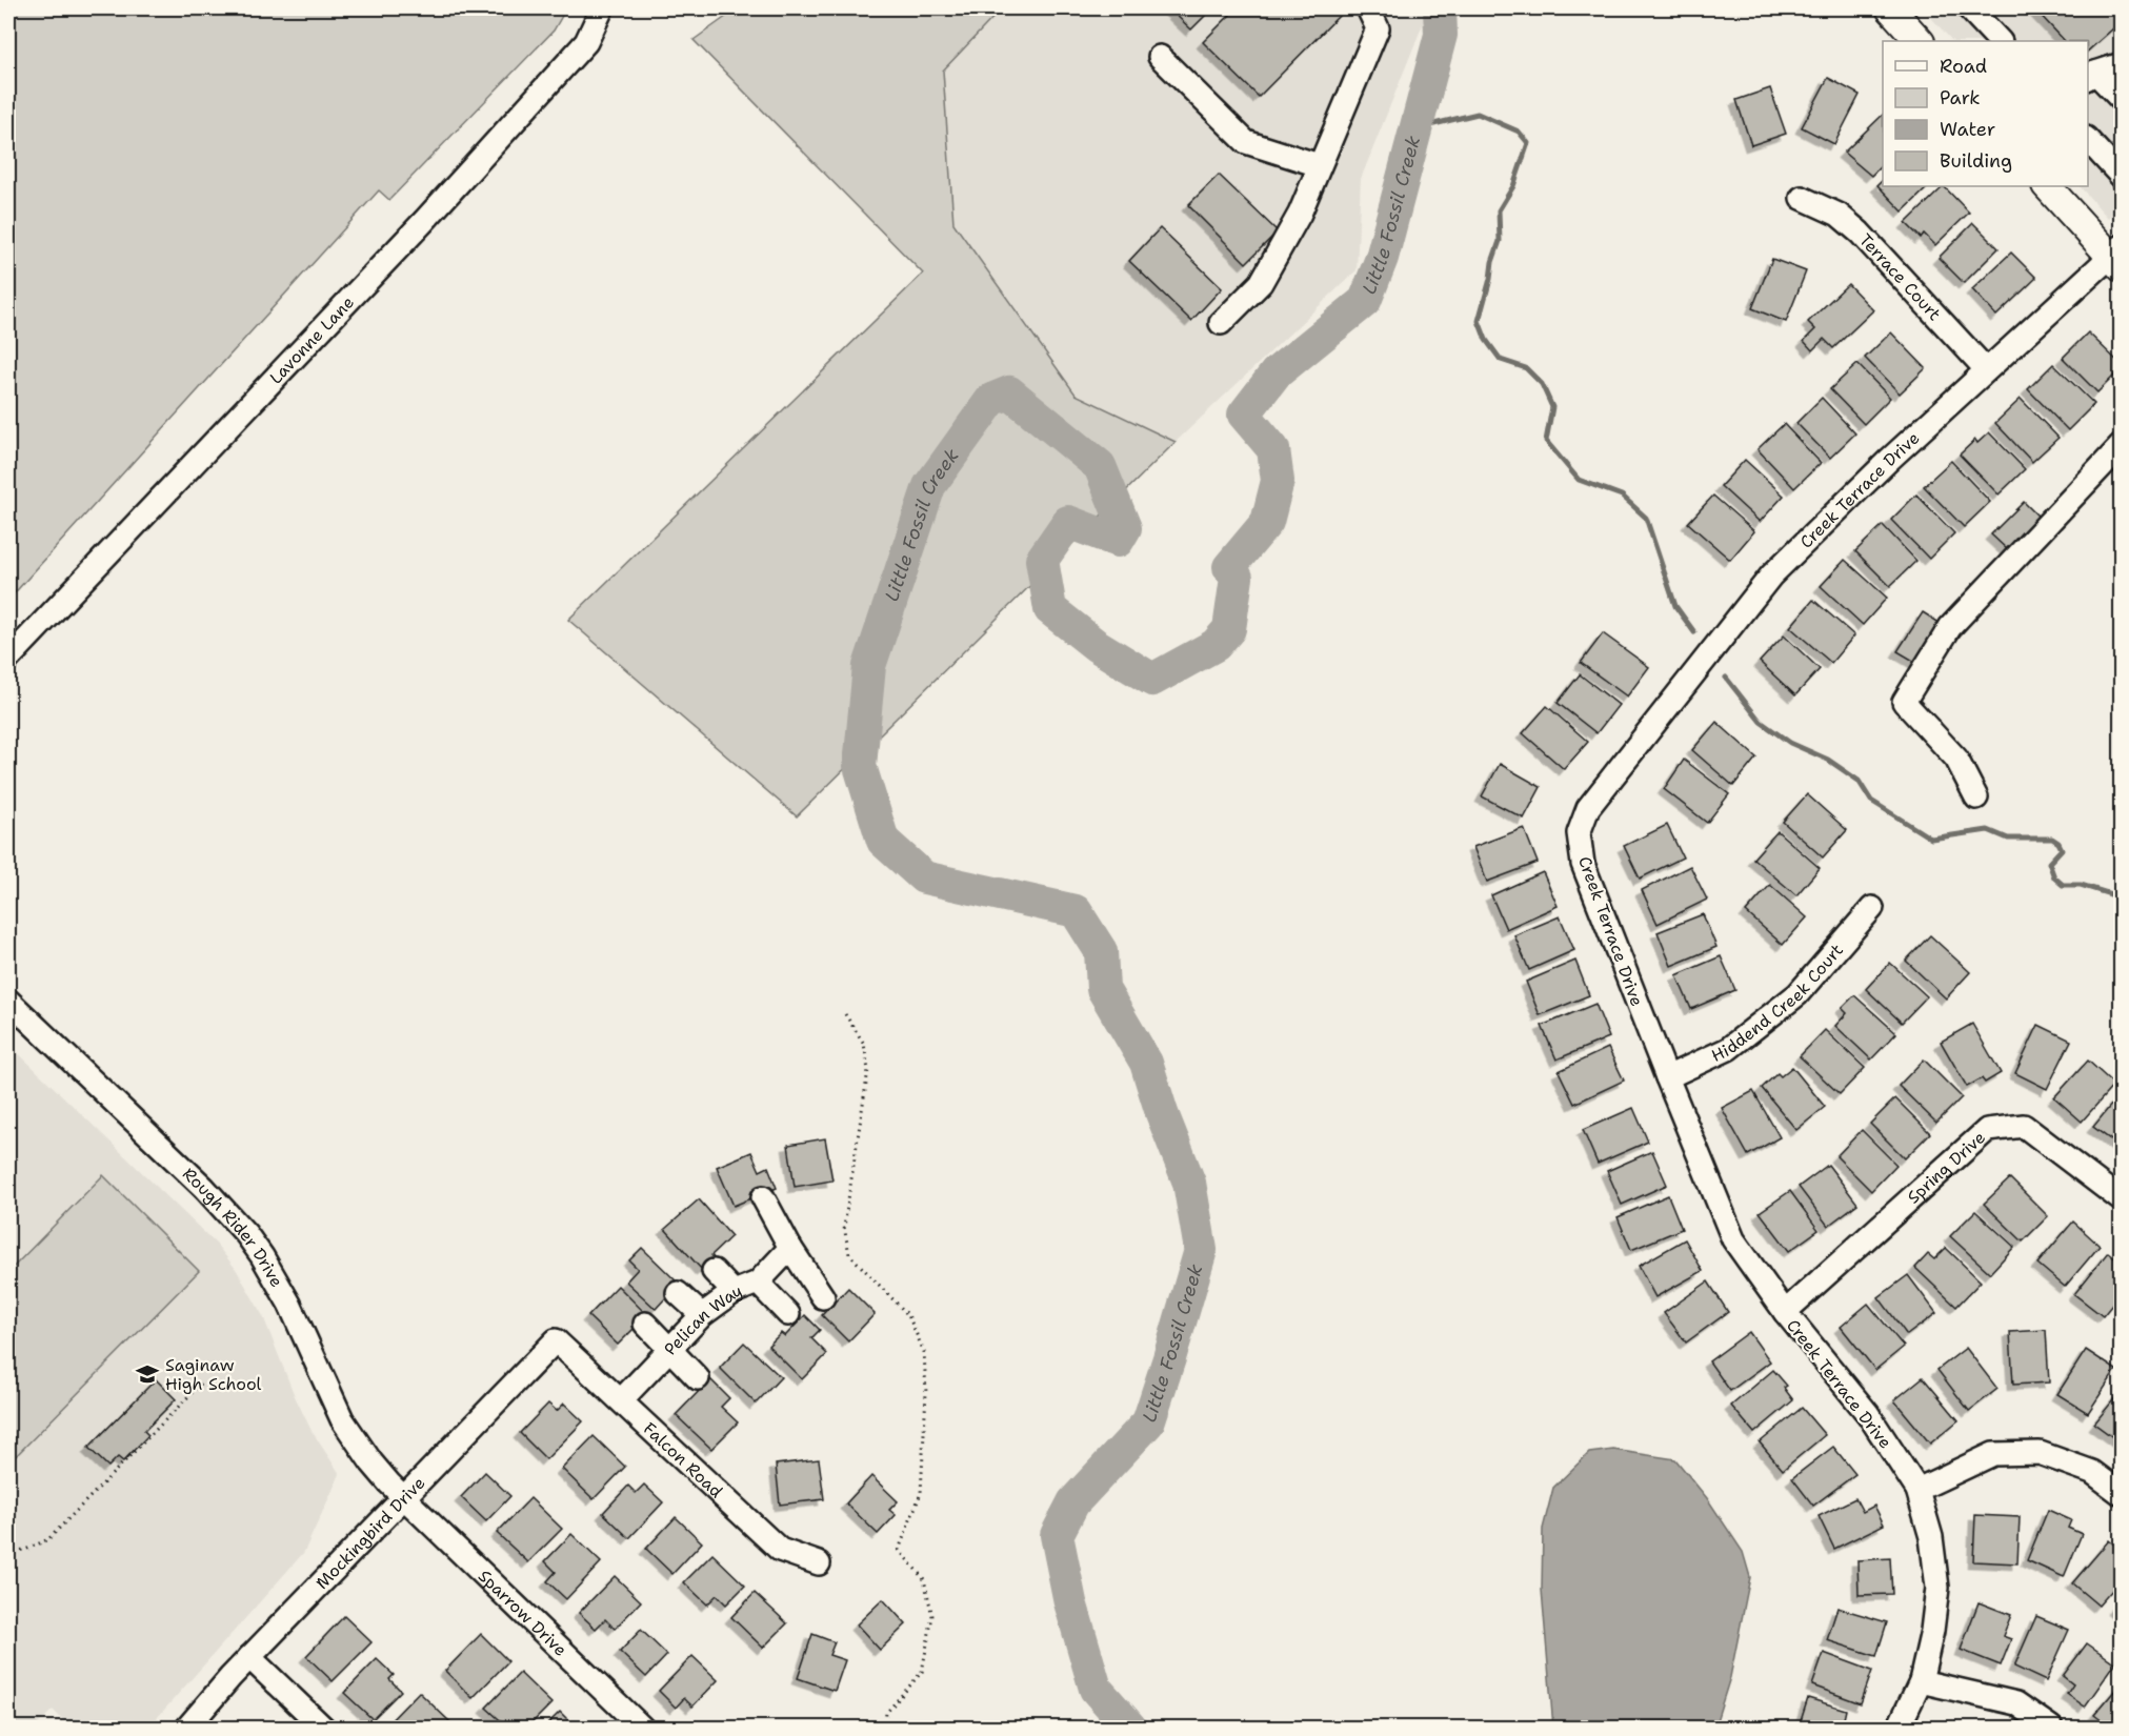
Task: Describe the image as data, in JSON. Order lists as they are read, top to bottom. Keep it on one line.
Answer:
{"streets":{"street":["Terrace Court","Lavonne Lane","Creek Terrace Drive","Hiddend Creek Court","Spring Drive","Rough Rider Drive","Pelican Way","Falcon Road","Mockingbird Drive","Sparrow Drive"]},"crossings":[["Terrace Court","Creek Terrace Drive"],["Creek Terrace Drive","Hiddend Creek Court"],["Creek Terrace Drive","Spring Drive"],["Rough Rider Drive","Mockingbird Drive"],["Rough Rider Drive","Sparrow Drive"],["Pelican Way","Falcon Road"],["Falcon Road","Mockingbird Drive"],["Mockingbird Drive","Sparrow Drive"]],"water":["Little Fossil Creek"],"places":{"school or university":["Saginaw High School"]},"legend":["Road","Park","Water","Building"]}
